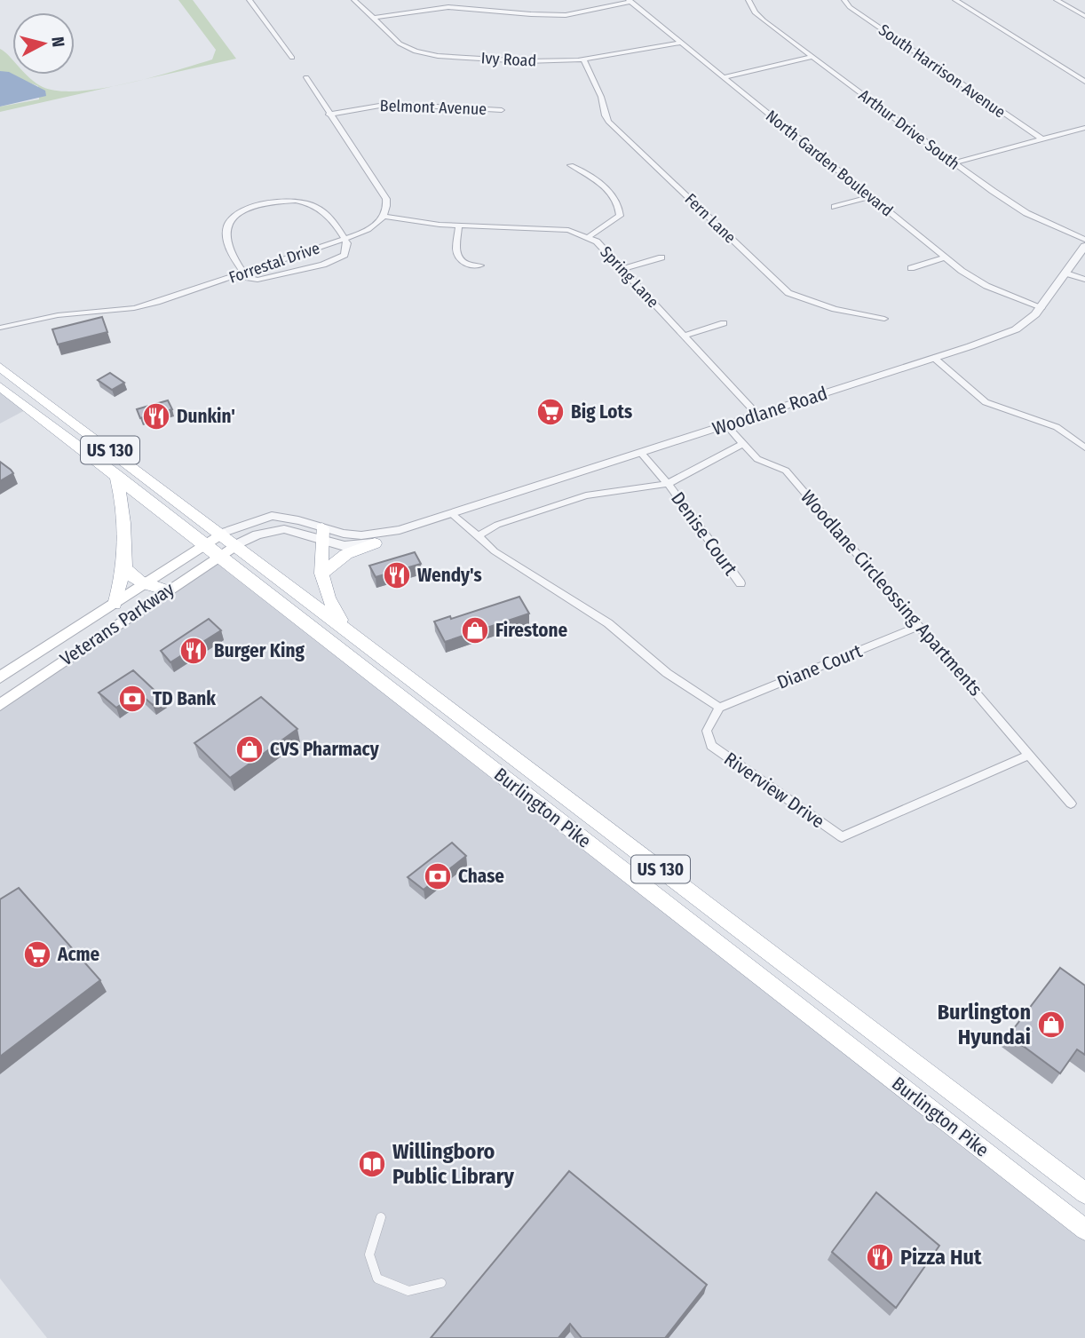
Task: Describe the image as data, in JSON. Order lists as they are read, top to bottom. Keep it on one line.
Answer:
{"streets":{"highway":["US 130","Burlington Pike"],"main road":["Veterans Parkway"],"street":["Ivy Road","South Harrison Avenue","Belmont Avenue","Arthur Drive South","North Garden Boulevard","Fern Lane","Forrestal Drive","Spring Lane","Woodlane Road","Denise Court","Woodlane Circleossing Apartments","Diane Court","Riverview Drive"]},"crossings":[["Ivy Road","North Garden Boulevard"],["Ivy Road","Fern Lane"],["North Garden Boulevard","Woodlane Road"],["Forrestal Drive","Spring Lane"],["Spring Lane","Woodlane Road"],["Woodlane Road","Denise Court"],["Woodlane Road","Woodlane Circleossing Apartments"],["Woodlane Road","Veterans Parkway"],["Woodlane Road","Burlington Pike"],["Woodlane Circleossing Apartments","Diane Court"],["Woodlane Circleossing Apartments","Riverview Drive"],["Veterans Parkway","Burlington Pike"],["Diane Court","Riverview Drive"]],"places":{"supermarket":["Big Lots","Acme"],"restaurant":["Dunkin'","Wendy's","Burger King","Pizza Hut"],"shop":["Firestone","CVS Pharmacy","Burlington Hyundai"],"bank":["TD Bank","Chase"],"library":["Willingboro Public Library"]},"north":"right"}
